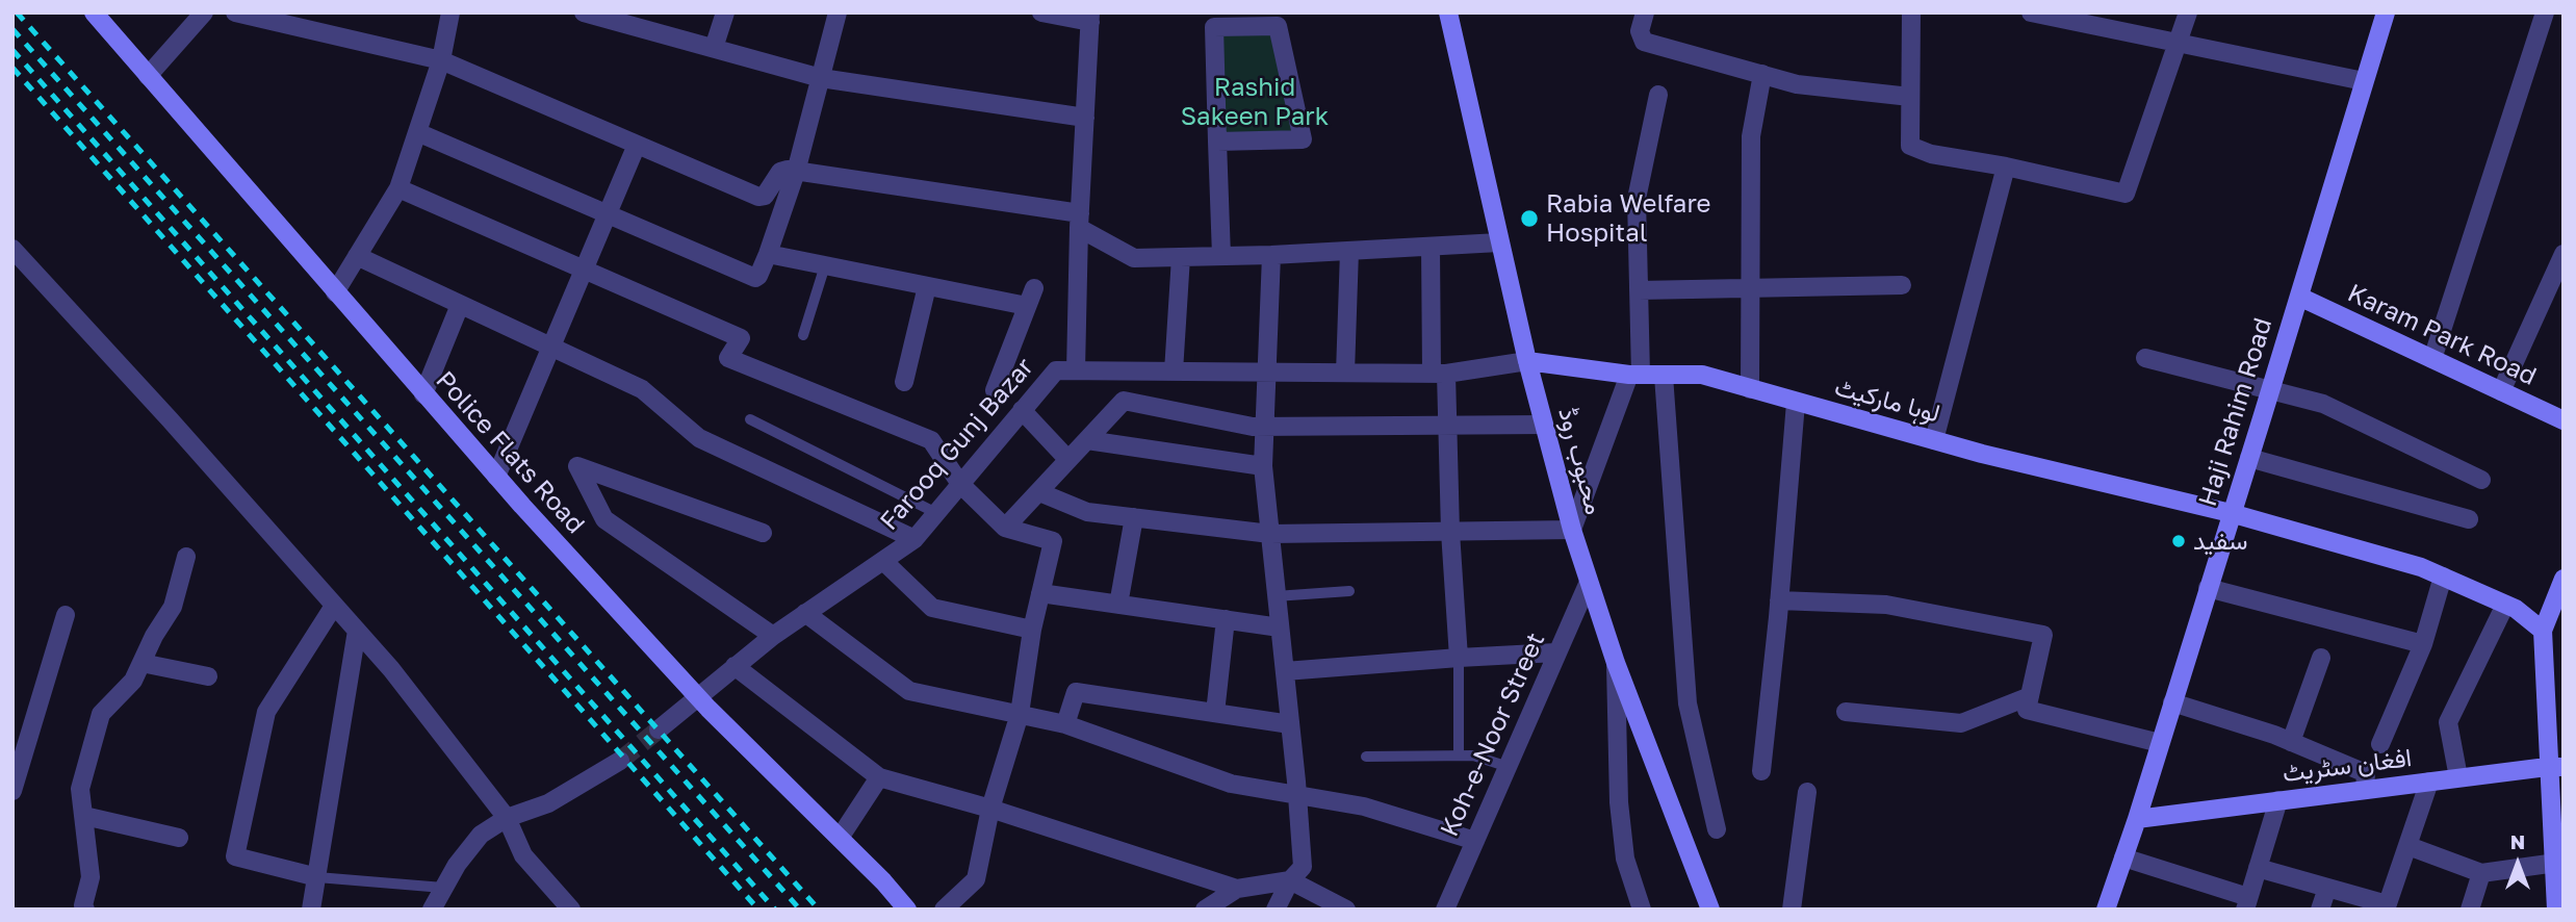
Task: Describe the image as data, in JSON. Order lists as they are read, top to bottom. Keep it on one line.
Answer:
{"streets":{"street":["Karam Park Road","لوہا مارکیٹ","Haji Rahim Road","Farooq Gunj Bazar","Police Flats Road","محبوب روڈ","Koh-e-Noor Street","افغان سٹریٹ"]},"crossings":[["Karam Park Road","Haji Rahim Road"],["لوہا مارکیٹ","Haji Rahim Road"],["لوہا مارکیٹ","Farooq Gunj Bazar"],["لوہا مارکیٹ","محبوب روڈ"],["Haji Rahim Road","افغان سٹریٹ"],["Farooq Gunj Bazar","Police Flats Road"],["Farooq Gunj Bazar","محبوب روڈ"],["محبوب روڈ","Koh-e-Noor Street"]],"parks":["Rashid Sakeen Park"],"places":["Rabia Welfare Hospital","سفید"],"north":"top"}
